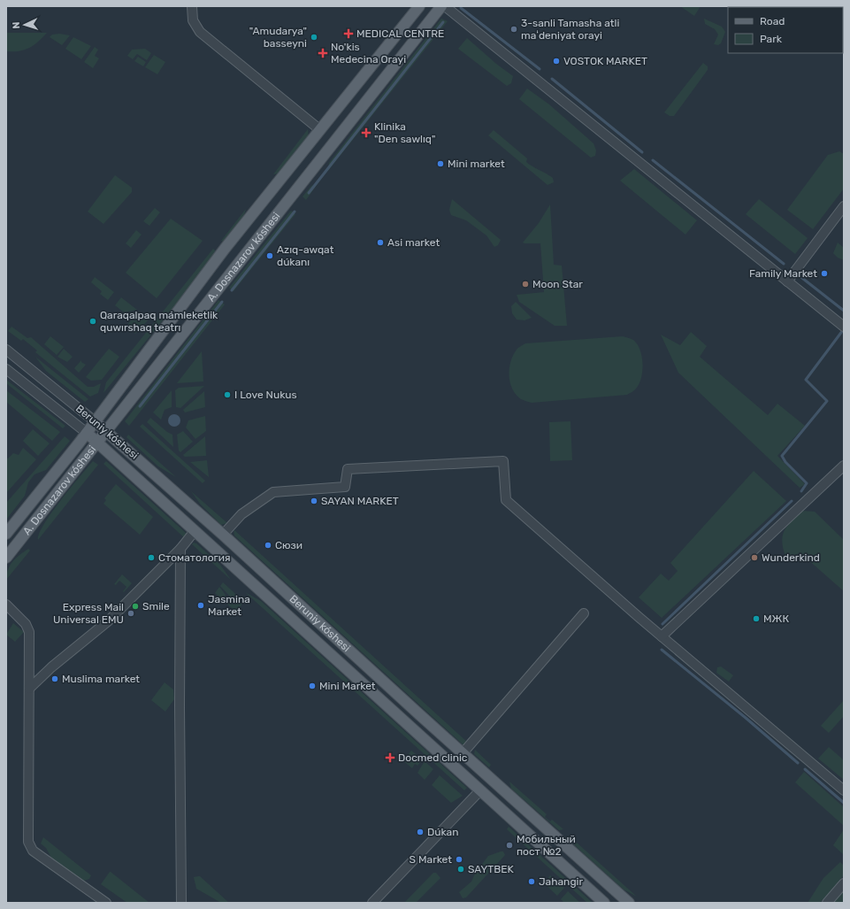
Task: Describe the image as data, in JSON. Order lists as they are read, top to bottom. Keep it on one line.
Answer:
{"streets":{"main road":["A. Dosnazarov kóshesi","Beruniy kóshesi"]},"crossings":[["A. Dosnazarov kóshesi","Beruniy kóshesi"]],"places":{"other":["3-sanli Tamasha atli maʻdeniyat orayi","\"Amudarya\" basseyni","VOSTOK MARKET","Mini market","Asi market","Azıq-awqat dúkanı","Family Market","Moon Star","Qaraqalpaq mámleketlik quwırshaq teatrı","I Love Nukus","SAYAN MARKET","Сюзи","Стоматология","Wunderkind","Jasmina Market","Smile","Express Mail Universal EMU","МЖК","Muslima market","Mini Market","Dúkan","Мобильный пост №2","S Market","SAYTBEK","Jahangir"],"health":["MEDICAL CENTRE","No'kis Medecina Orayi","Klinika \"Den sawlıq\"","Docmed clinic"]},"legend":["Road","Park"],"north":"left"}
